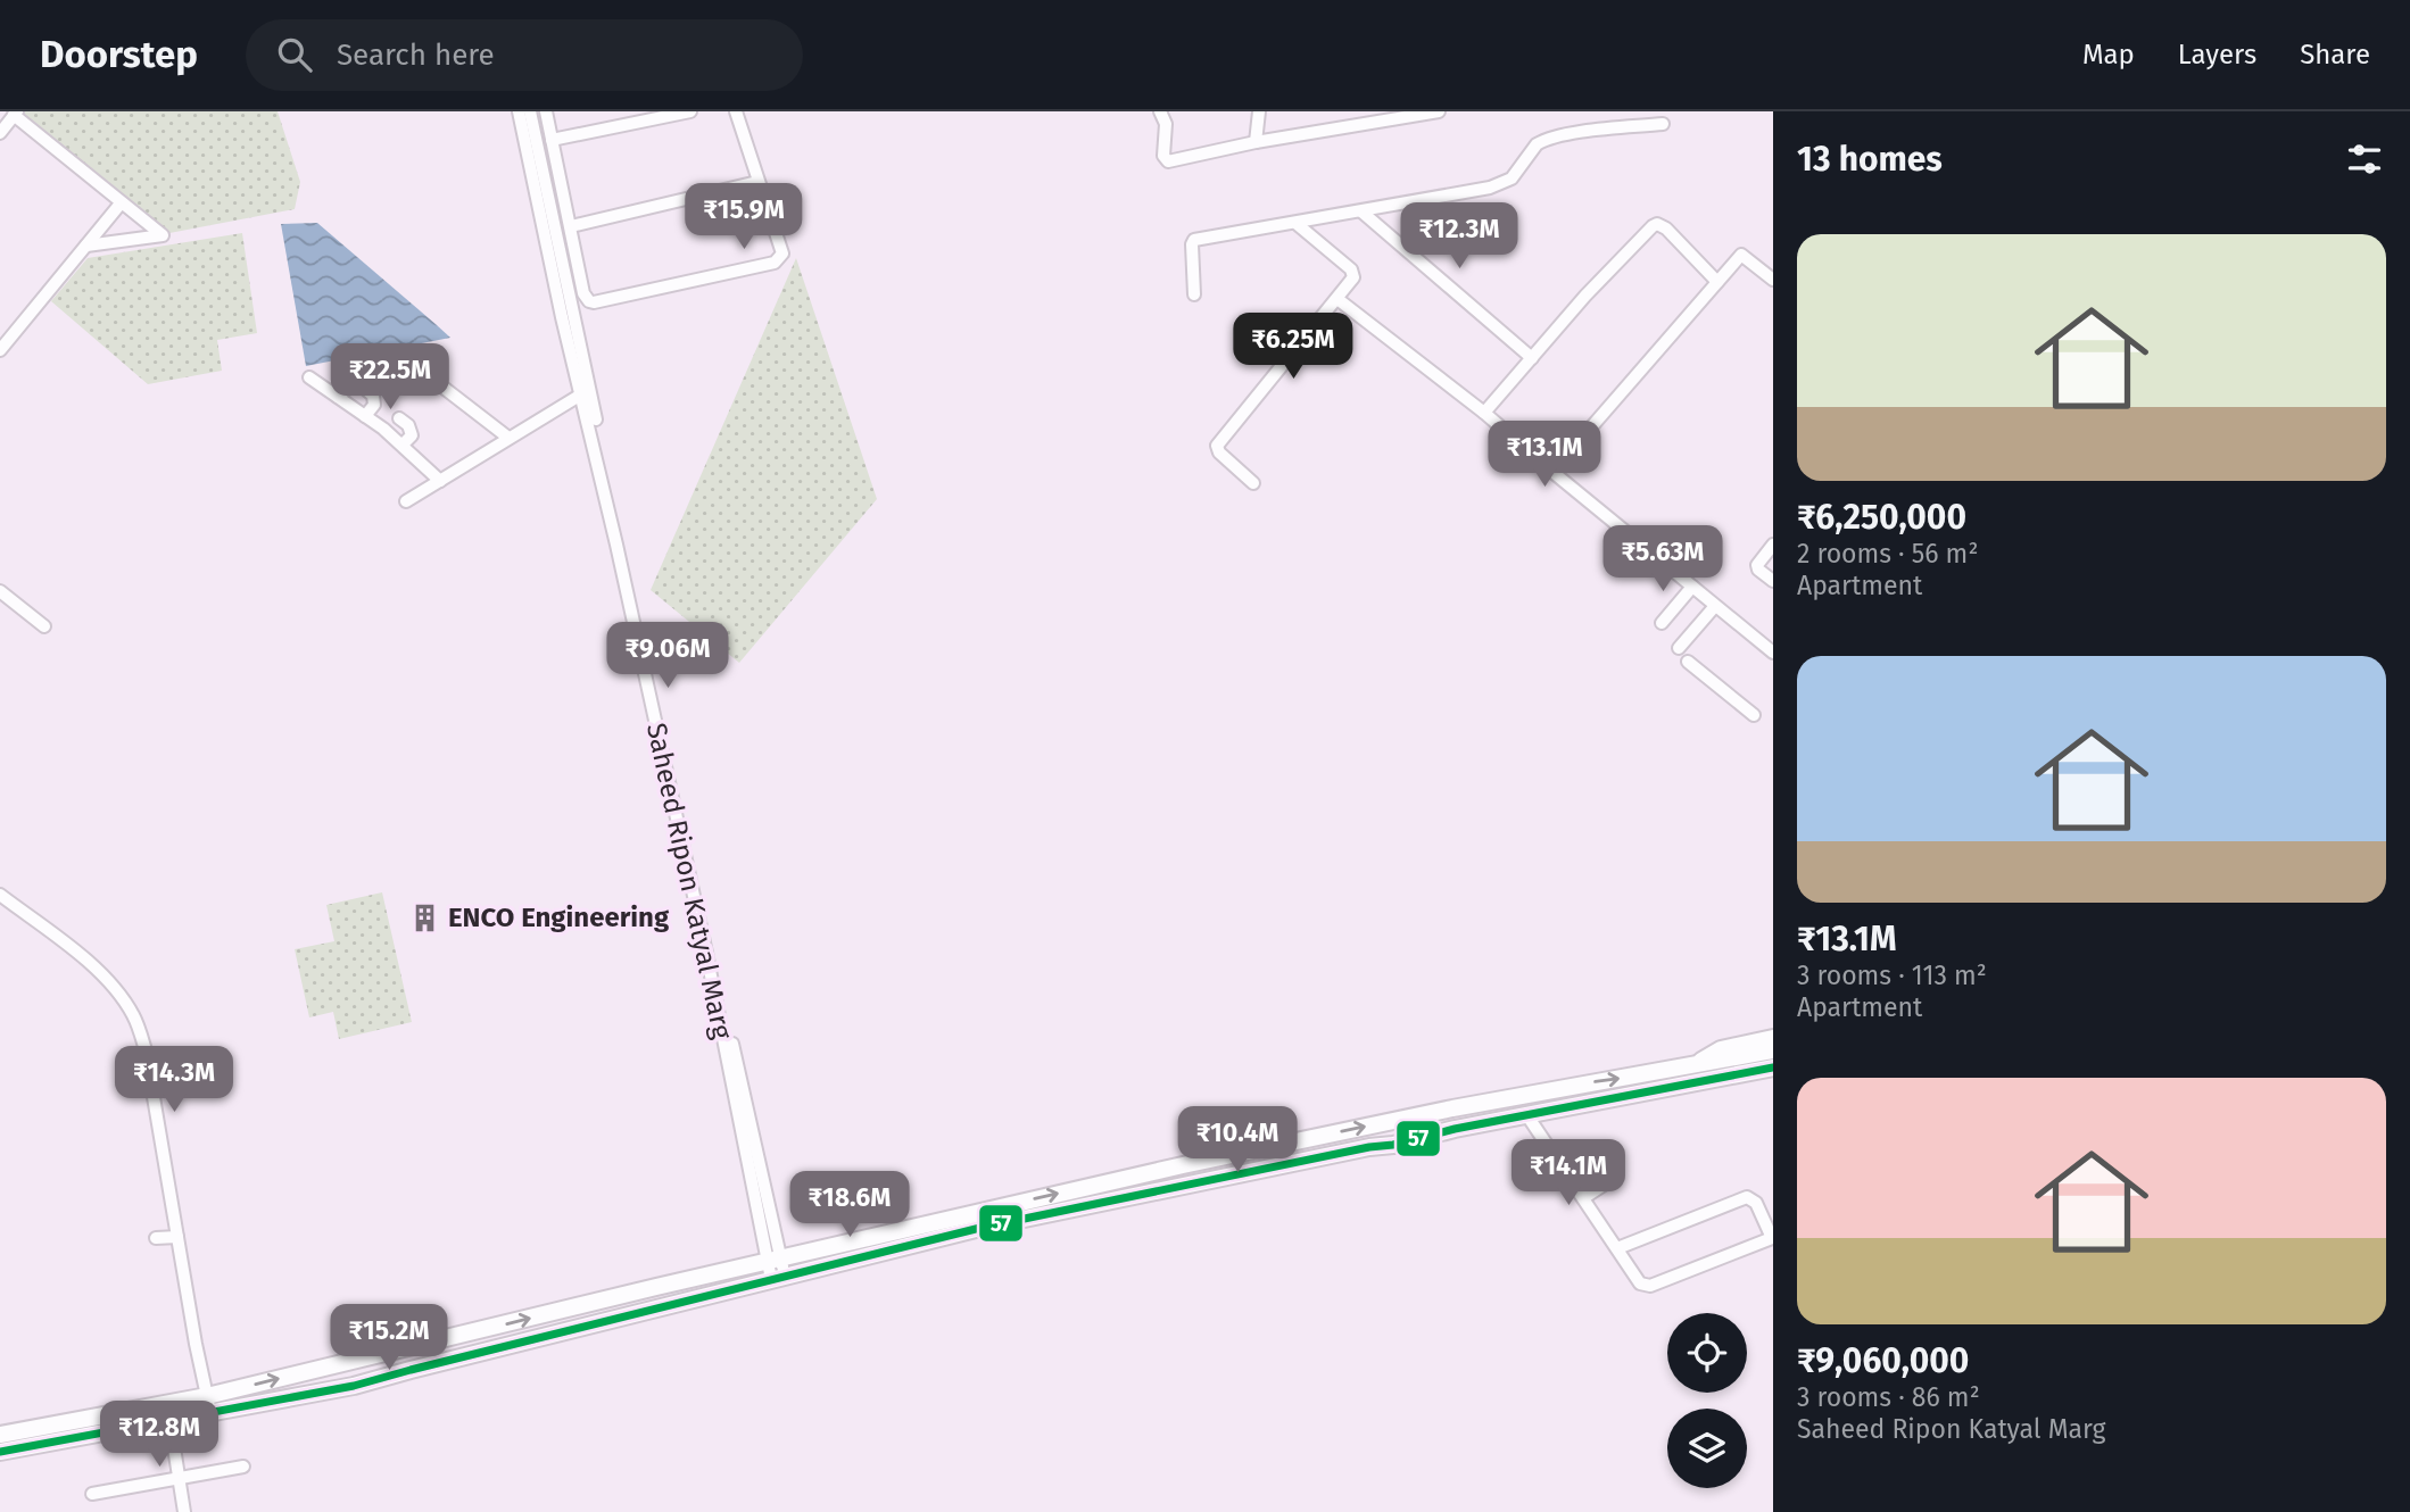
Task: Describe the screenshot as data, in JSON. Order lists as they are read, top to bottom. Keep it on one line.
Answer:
{"streets":{"street":["Saheed Ripon Katyal Marg"]},"places":{"building":["ENCO Engineering"]},"lines":["transit line 57"],"page":{"header":"Doorstep","search":"Search here","nav":["Map","Layers","Share"],"heading":"13 homes","price":["₹15.9M","₹12.3M","₹6.25M","₹22.5M","₹13.1M","₹5.63M","₹9.06M","₹14.3M","₹10.4M","₹14.1M","₹18.6M","₹15.2M","₹12.8M"],"list":[{"name":"₹6,250,000","note":"2 rooms · 56 m² · Apartment"},{"name":"₹13.1M","note":"3 rooms · 113 m² · Apartment"},{"name":"₹9,060,000","note":"3 rooms · 86 m² · Saheed Ripon Katyal Marg"}]}}
